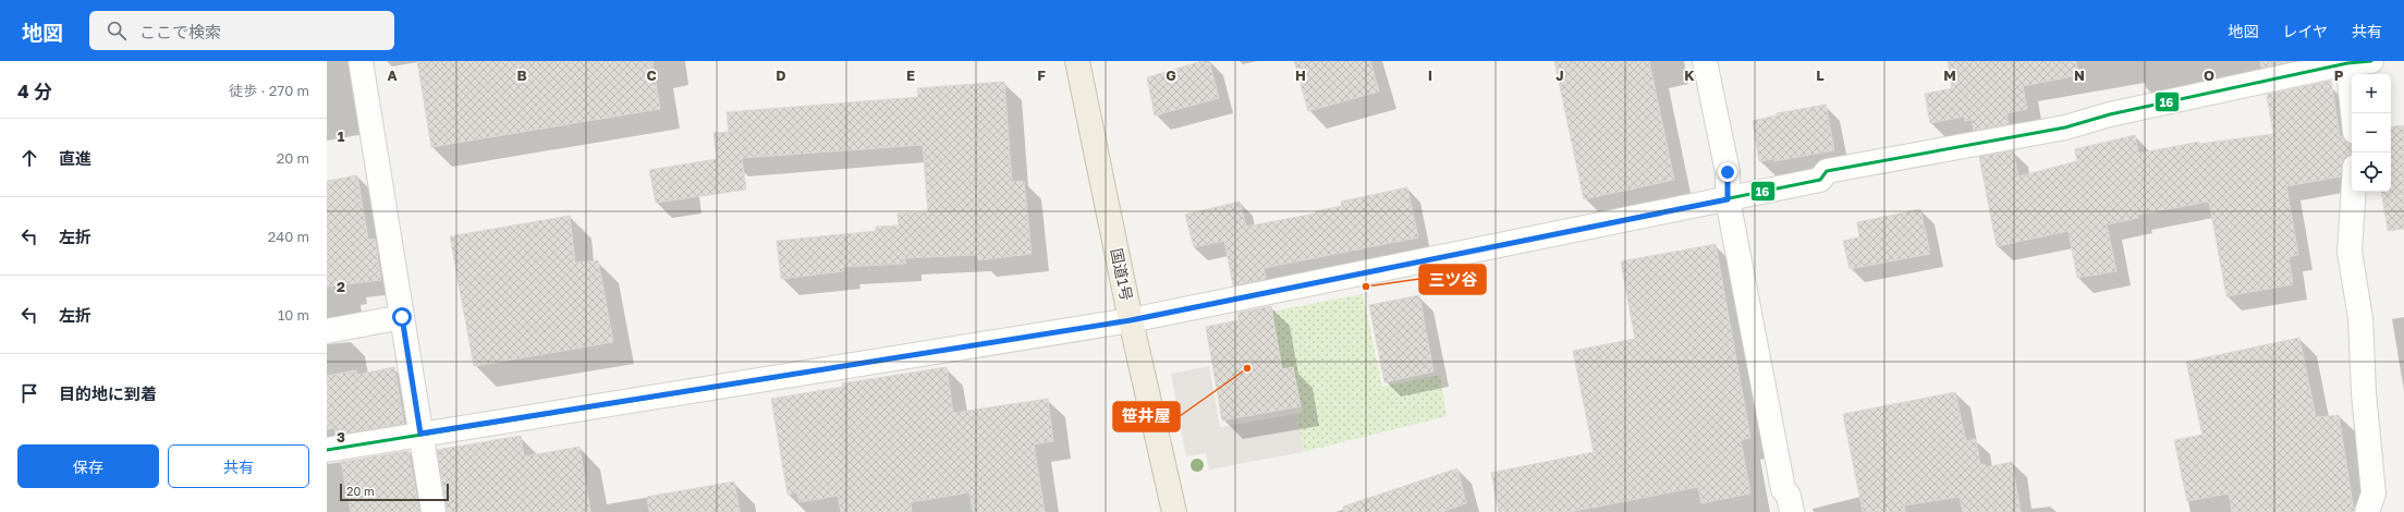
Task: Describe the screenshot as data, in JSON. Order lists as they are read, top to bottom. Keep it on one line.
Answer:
{"streets":{"highway":["国道1号"]},"places":["三ツ谷","笹井屋"],"lines":["transit line 16"],"scale_bar":"20 m","page":{"header":"地図","search":"ここで検索","nav":["地図","レイヤ","共有"],"heading":["4 分","徒歩 · 270 m"],"map_buttons":["+","−"],"list":[["直進","20 m"],["左折","240 m"],["左折","10 m"],"目的地に到着"],"buttons":["保存","共有"],"scale":"20 m"},"grid":{"columns":["A","B","C","D","E","F","G","H","I","J","K","L","M","N","O","P"],"rows":["1","2","3"]}}
